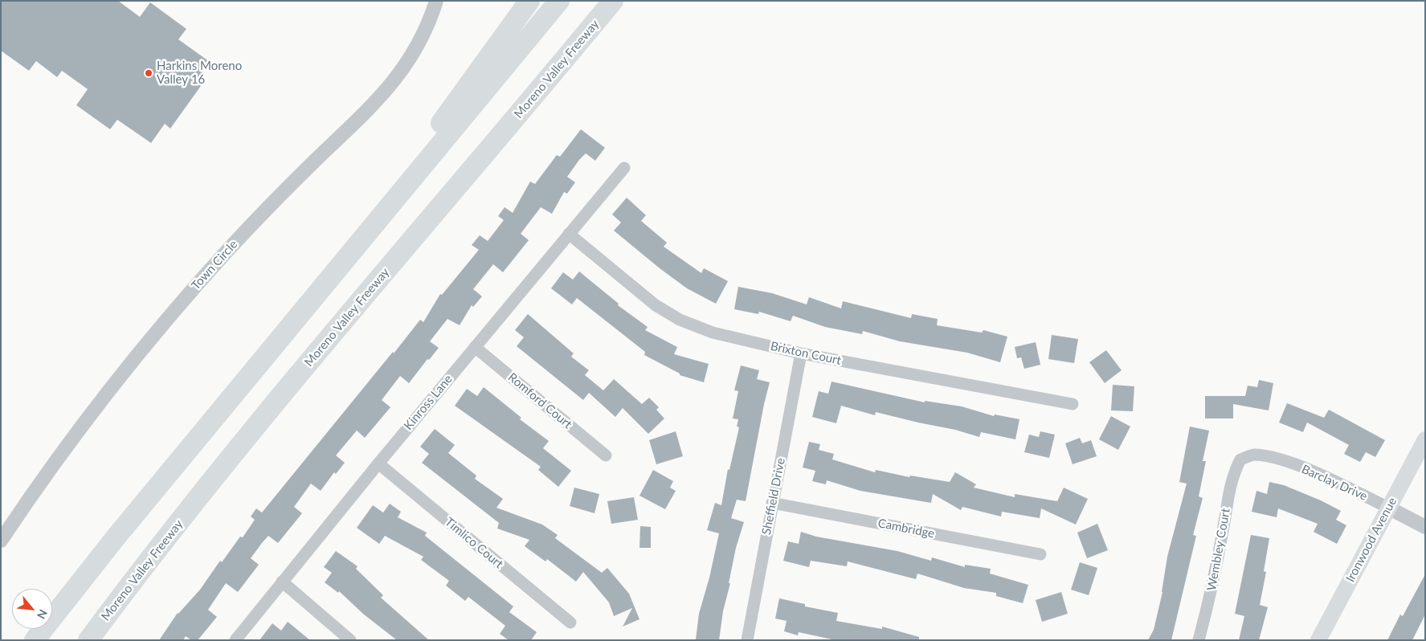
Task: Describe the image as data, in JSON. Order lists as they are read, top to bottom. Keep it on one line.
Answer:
{"streets":{"highway":["Moreno Valley Freeway"],"main road":["Ironwood Avenue"],"street":["Town Circle","Brixton Court","Romford Court","Kinross Lane","Barclay Drive","Sheffield Drive","Cambridge","Timlico Court","Wembley Court"]},"crossings":[["Brixton Court","Kinross Lane"],["Brixton Court","Sheffield Drive"],["Romford Court","Kinross Lane"],["Kinross Lane","Timlico Court"],["Barclay Drive","Ironwood Avenue"],["Barclay Drive","Wembley Court"],["Sheffield Drive","Cambridge"]],"places":["Harkins Moreno Valley 16"],"north":"bottom right"}
